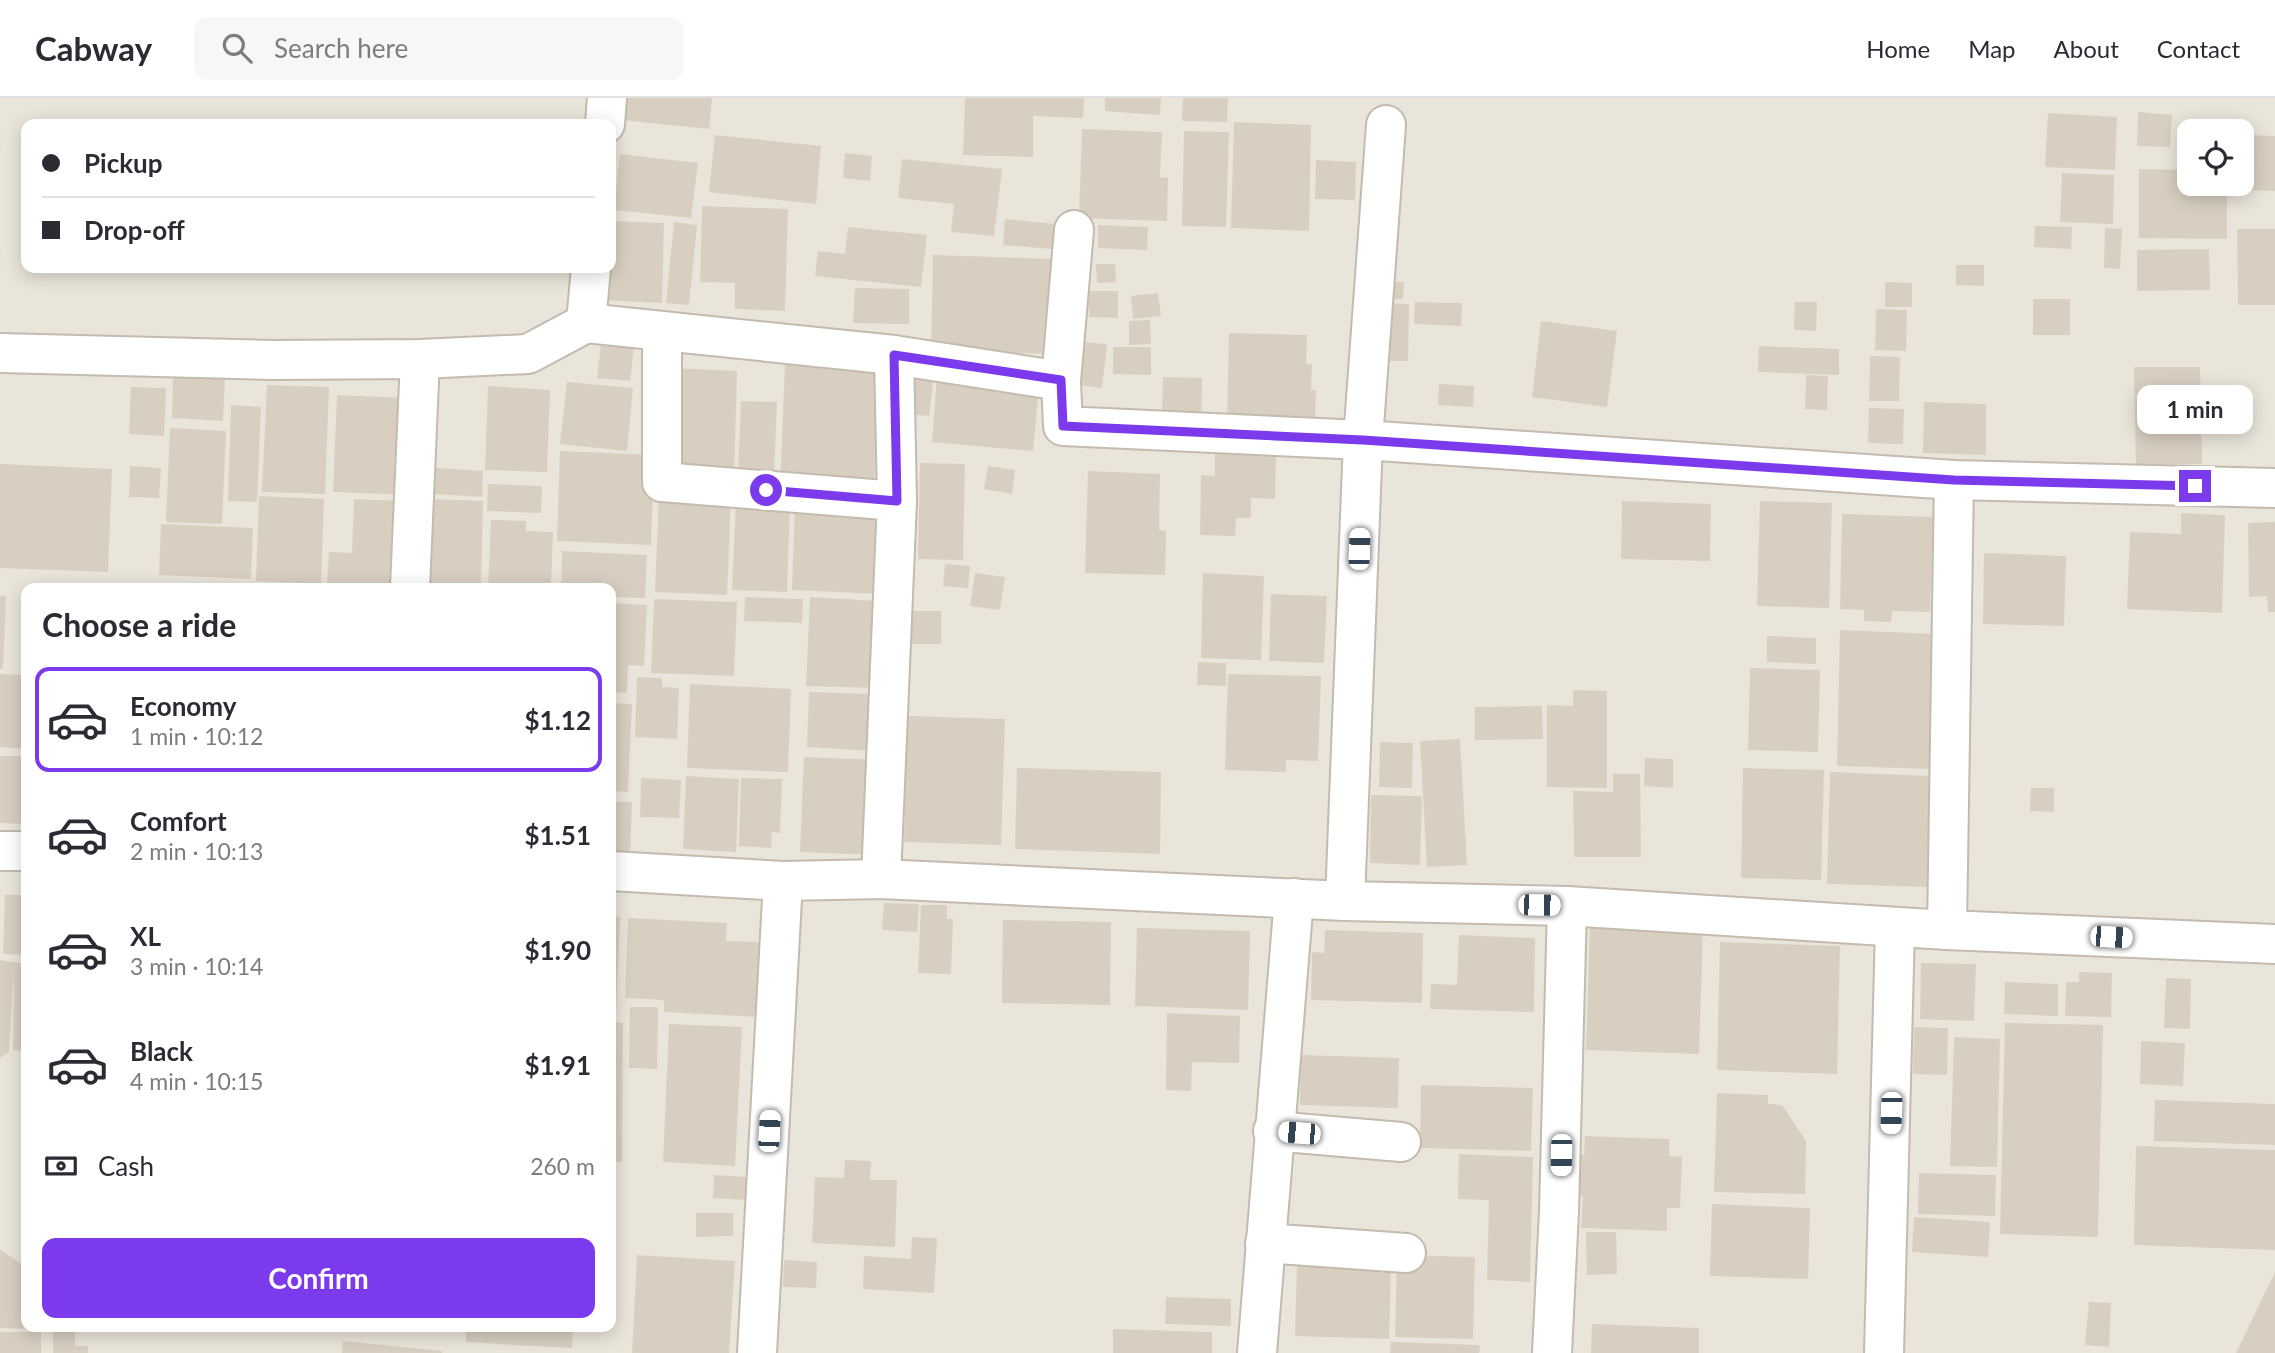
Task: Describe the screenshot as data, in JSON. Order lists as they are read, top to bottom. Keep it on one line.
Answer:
{"page":{"header":"Cabway","search":"Search here","nav":["Home","Map","About","Contact"],"banner":["Pickup","Drop-off"],"bubble":"1 min","heading":"Choose a ride","list":[{"name":"Economy","note":"1 min · 10:12","value":"$1.12"},{"name":"Comfort","note":"2 min · 10:13","value":"$1.51"},{"name":"XL","note":"3 min · 10:14","value":"$1.90"},{"name":"Black","note":"4 min · 10:15","value":"$1.91"}],"pay":["Cash","260 m"],"buttons":"Confirm"}}
